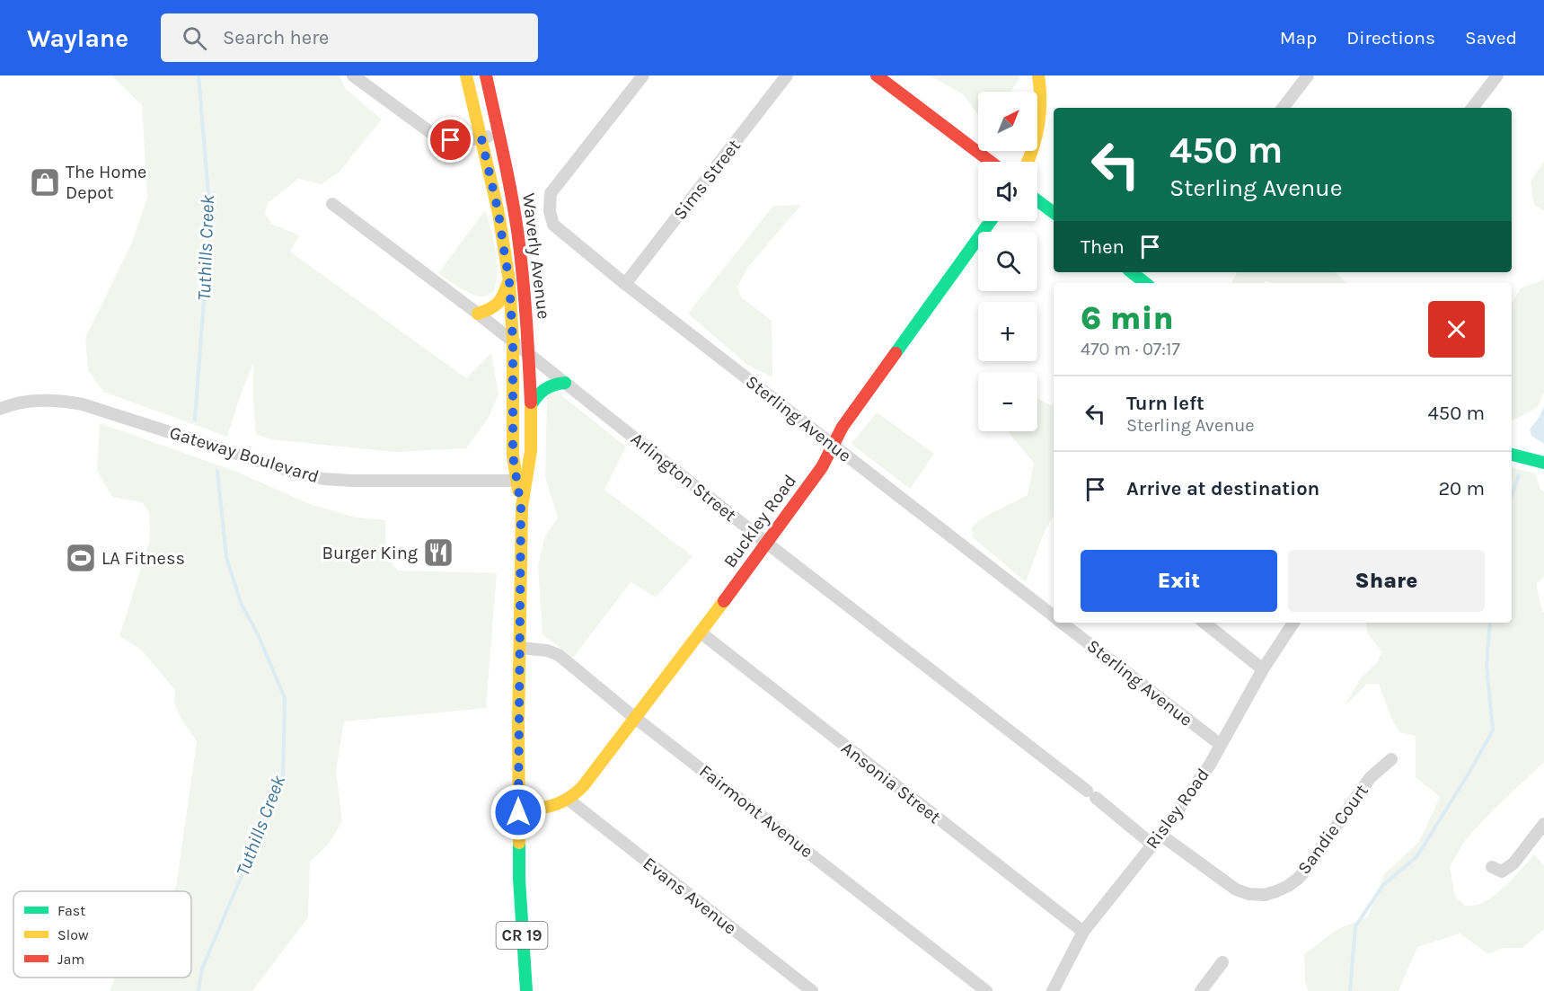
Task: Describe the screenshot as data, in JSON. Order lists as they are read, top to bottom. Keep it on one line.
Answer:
{"streets":{"main road":["Waverly Avenue","Buckley Road","CR 19"],"street":["Sims Street","Sterling Avenue","Gateway Boulevard","Arlington Street","Ansonia Street","Risley Road","Fairmont Avenue","Sandie Court","Evans Avenue"]},"crossings":[["Sims Street","Sterling Avenue"],["Waverly Avenue","Gateway Boulevard"],["Waverly Avenue","Arlington Street"],["Waverly Avenue","Buckley Road"],["Waverly Avenue","Fairmont Avenue"],["Sterling Avenue","Buckley Road"],["Sterling Avenue","Risley Road"],["Arlington Street","Buckley Road"],["Arlington Street","Risley Road"],["Arlington Street","Sandie Court"],["Buckley Road","Ansonia Street"],["Buckley Road","Fairmont Avenue"],["Buckley Road","Evans Avenue"],["Ansonia Street","Risley Road"],["Risley Road","Sandie Court"]],"water":["Tuthills Creek"],"places":{"shop":["The Home Depot"],"restaurant":["Burger King"],"sports":["LA Fitness"]},"legend":["Fast","Slow","Jam"],"north":"top right","page":{"header":"Waylane","search":"Search here","nav":["Map","Directions","Saved"],"map_buttons":["+","−"],"turn":["450 m","Sterling Avenue"],"then":"Then","heading":["6 min","470 m · 07:17"],"list":[{"name":"Turn left","note":"Sterling Avenue","value":"450 m"},{"name":"Arrive at destination","value":"20 m"}],"buttons":["Exit","Share"]}}
